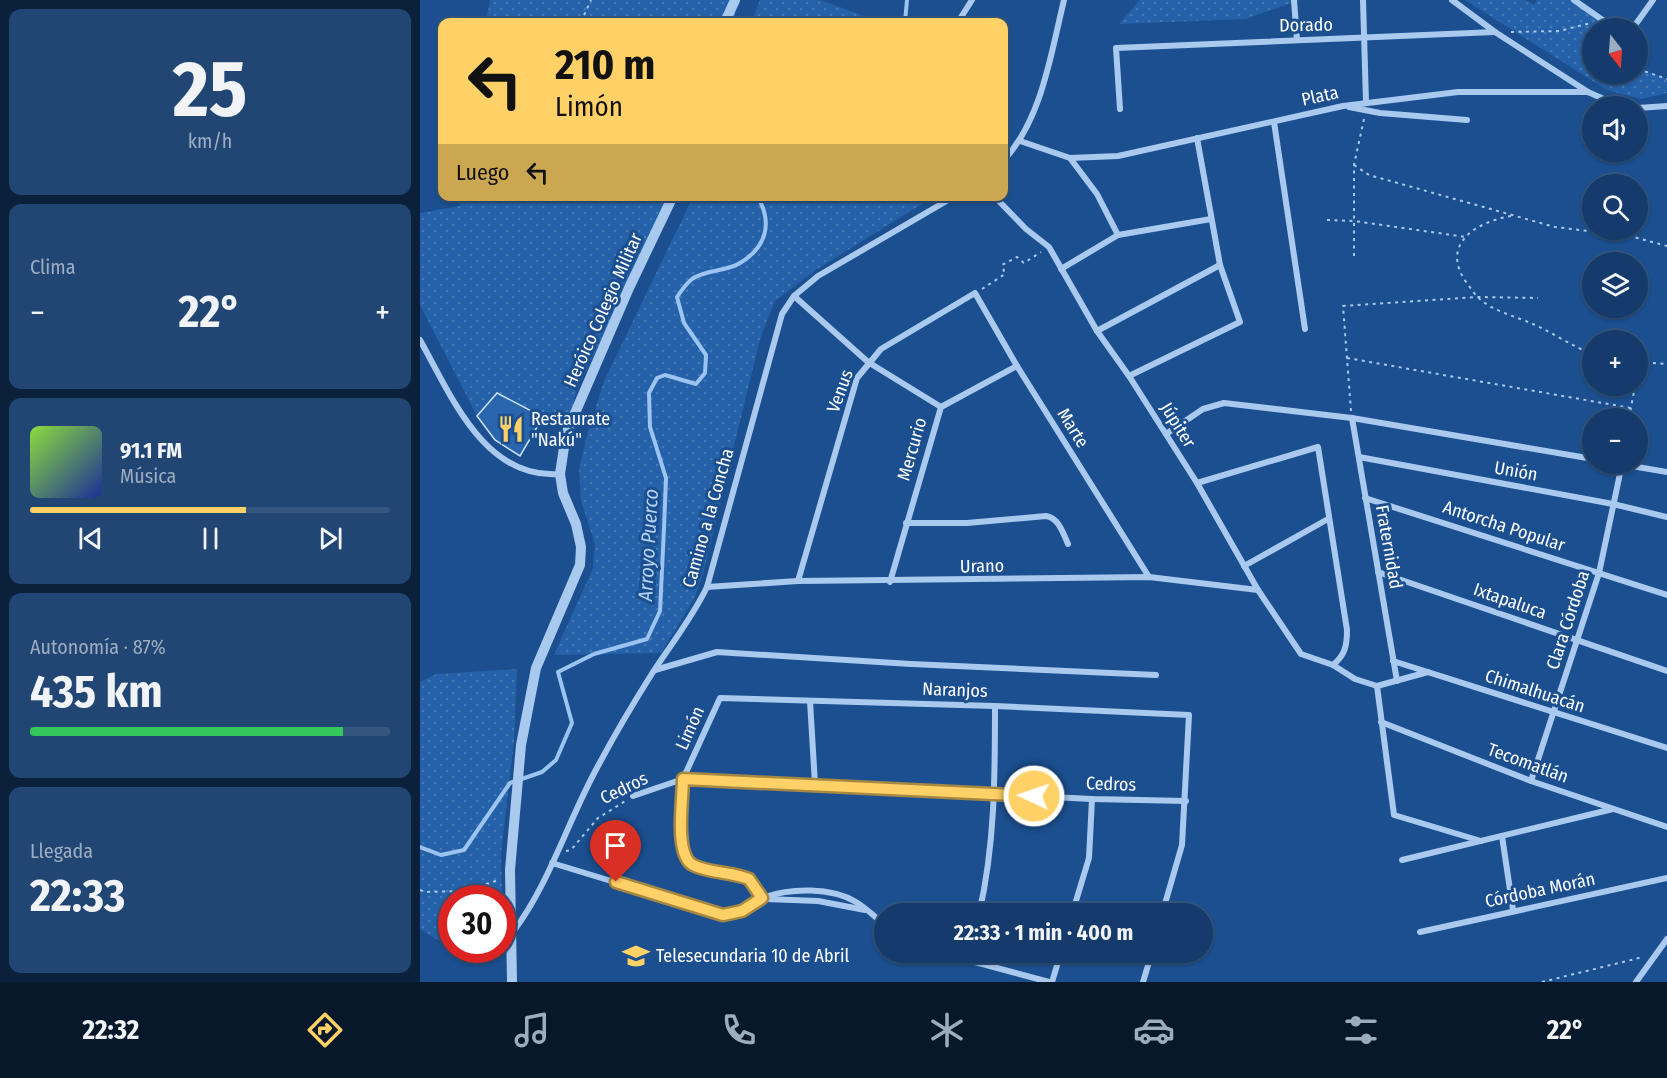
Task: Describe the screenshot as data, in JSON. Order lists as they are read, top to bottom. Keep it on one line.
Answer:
{"streets":{"street":["Dorado","Plata","Heróico Colegio Militar","Venus","Júpiter","Marte","Mercurio","Unión","Camino a la Concha","Antorcha Popular","Fraternidad","Urano","Ixtapaluca","Clara Córdoba","Naranjos","Chimalhuacán","Limón","Tecomatlán","Cedros","Córdoba Morán"]},"crossings":[["Venus","Marte"],["Venus","Urano"],["Júpiter","Urano"],["Marte","Mercurio"],["Marte","Urano"],["Mercurio","Urano"],["Unión","Fraternidad"],["Unión","Clara Córdoba"],["Camino a la Concha","Urano"],["Camino a la Concha","Cedros"],["Antorcha Popular","Fraternidad"],["Antorcha Popular","Clara Córdoba"],["Fraternidad","Ixtapaluca"],["Fraternidad","Chimalhuacán"],["Ixtapaluca","Clara Córdoba"],["Clara Córdoba","Chimalhuacán"],["Clara Córdoba","Tecomatlán"],["Naranjos","Limón"],["Naranjos","Cedros"],["Limón","Cedros"]],"water":["Arroyo Puerco"],"places":{"restaurant":["Restaurate \"Nakú\""],"school or university":["Telesecundaria 10 de Abril"]},"north":"bottom","page":{"tile":[["25","km/h"],"Clima",["Autonomía · 87%","435 km"],["Llegada","22:33"]],"map_buttons":["+","−"],"turn":["210 m","Limón"],"then":"Luego","heat":["−","22°","+"],"song":["91.1 FM","Música"],"limit":"30","trip":"22:33 · 1 min · 400 m","tabs":["22:32","22°"]}}
